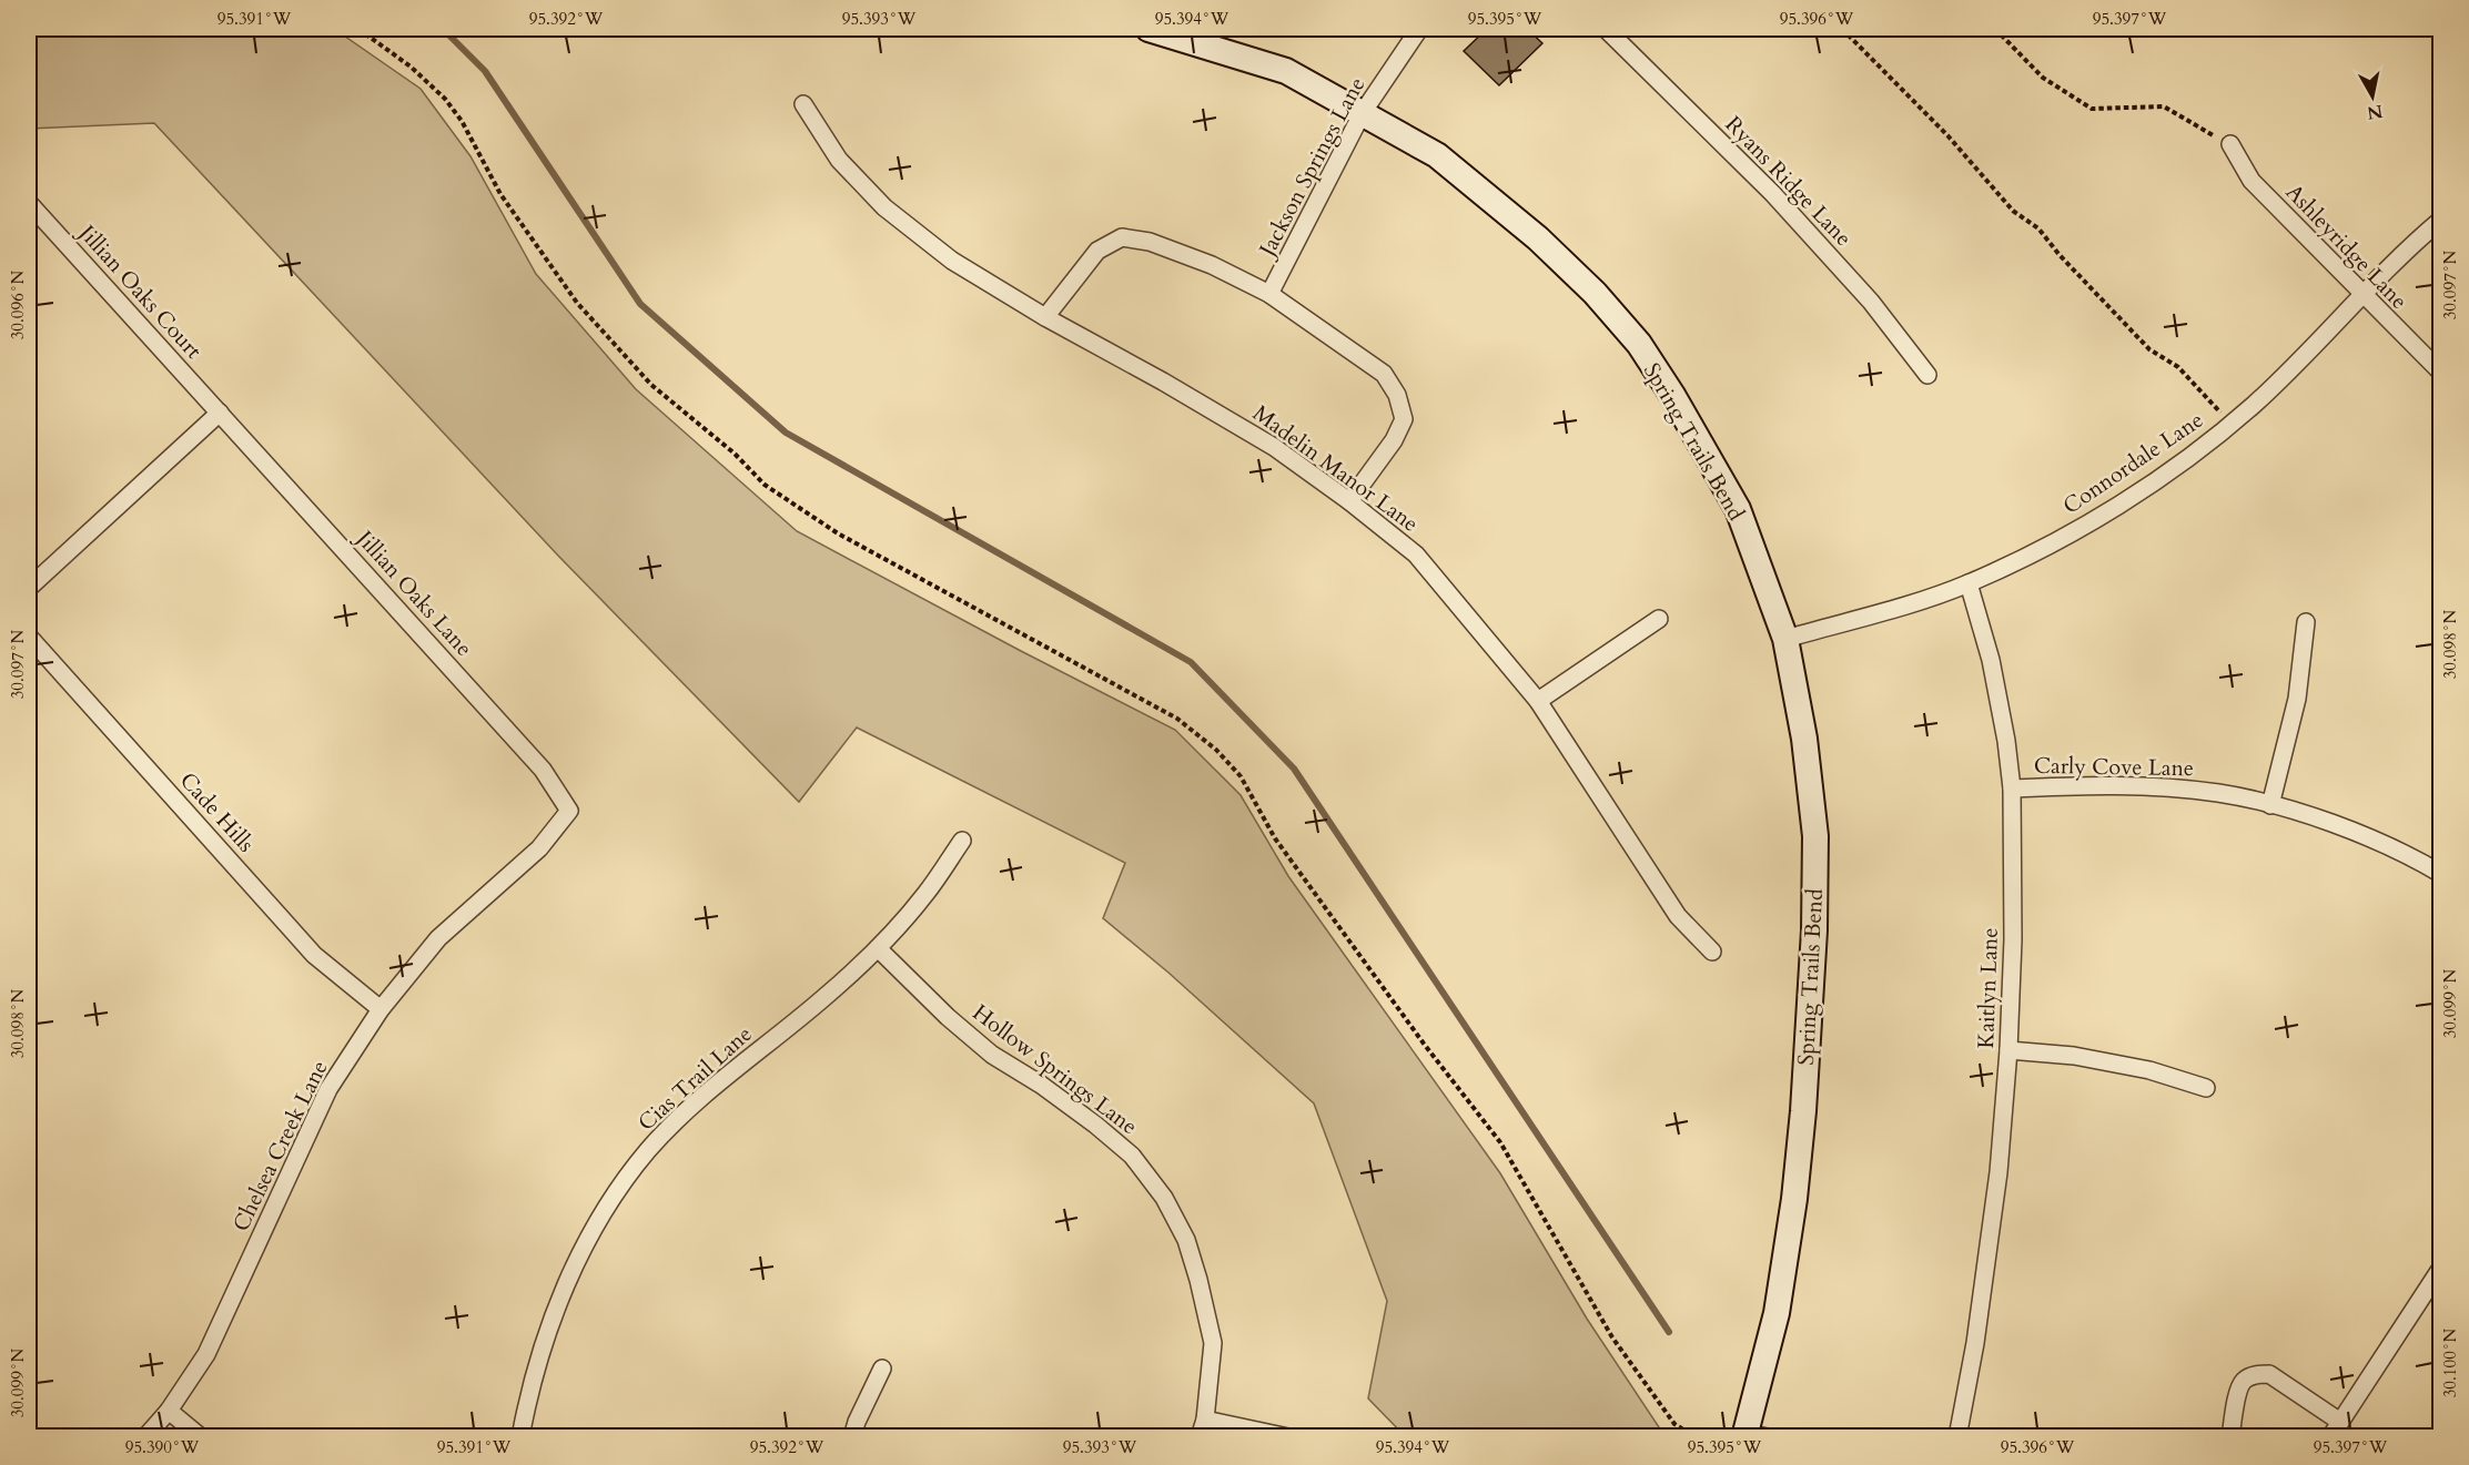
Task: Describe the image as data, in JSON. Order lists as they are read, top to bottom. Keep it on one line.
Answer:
{"streets":{"street":["Jackson Springs Lane","Ryans Ridge Lane","Ashleyridge Lane","Jillian Oaks Court","Spring Trails Bend","Connordale Lane","Madelin Manor Lane","Jillian Oaks Lane","Carly Cove Lane","Cade Hills","Kaitlyn Lane","Hollow Springs Lane","Cias Trail Lane","Chelsea Creek Lane"]},"crossings":[["Jackson Springs Lane","Spring Trails Bend"],["Ashleyridge Lane","Connordale Lane"],["Jillian Oaks Court","Jillian Oaks Lane"],["Spring Trails Bend","Connordale Lane"],["Connordale Lane","Kaitlyn Lane"],["Jillian Oaks Lane","Chelsea Creek Lane"],["Carly Cove Lane","Kaitlyn Lane"],["Cade Hills","Chelsea Creek Lane"],["Hollow Springs Lane","Cias Trail Lane"]],"north":"bottom","coordinates":["95.391°W","95.392°W","95.393°W","95.394°W","95.395°W","95.396°W","95.397°W","30.097°N","30.096°N","30.098°N","30.099°N","30.100°N","95.390°W"]}
